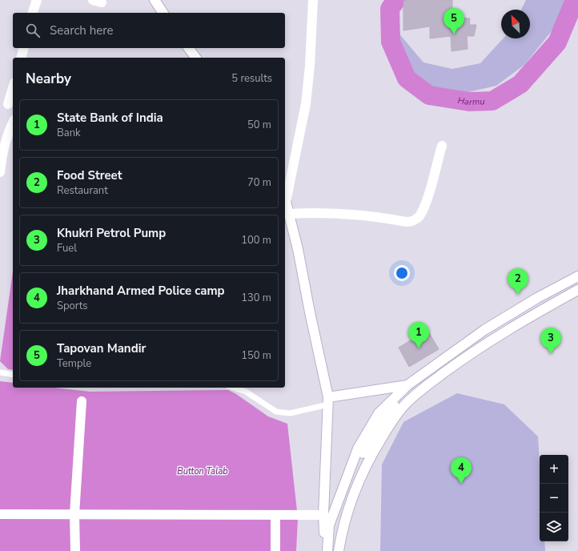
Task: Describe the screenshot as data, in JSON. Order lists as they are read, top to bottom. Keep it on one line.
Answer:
{"water":["Harmu","Button Talab"],"north":"top left","page":{"pins":["5","2","1","3","4"],"search":"Search here","heading":["Nearby","5 results"],"list":[{"mark":"1","name":"State Bank of India","note":"Bank","value":"50 m"},{"mark":"2","name":"Food Street","note":"Restaurant","value":"70 m"},{"mark":"3","name":"Khukri Petrol Pump","note":"Fuel","value":"100 m"},{"mark":"4","name":"Jharkhand Armed Police camp","note":"Sports","value":"130 m"},{"mark":"5","name":"Tapovan Mandir","note":"Temple","value":"150 m"}],"map_buttons":["+","−"]}}
